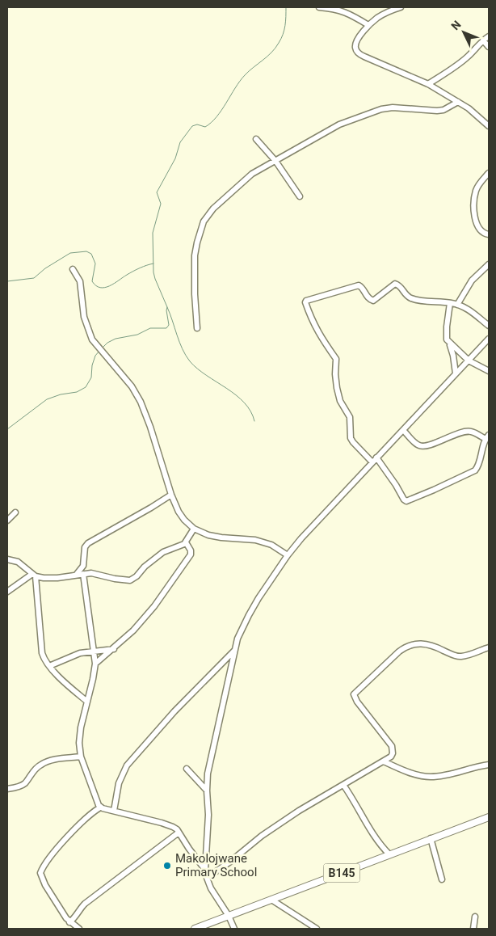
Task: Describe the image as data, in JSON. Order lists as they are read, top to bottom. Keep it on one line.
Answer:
{"streets":{"main road":["B145"]},"places":["Makolojwane Primary School"],"north":"top left"}
